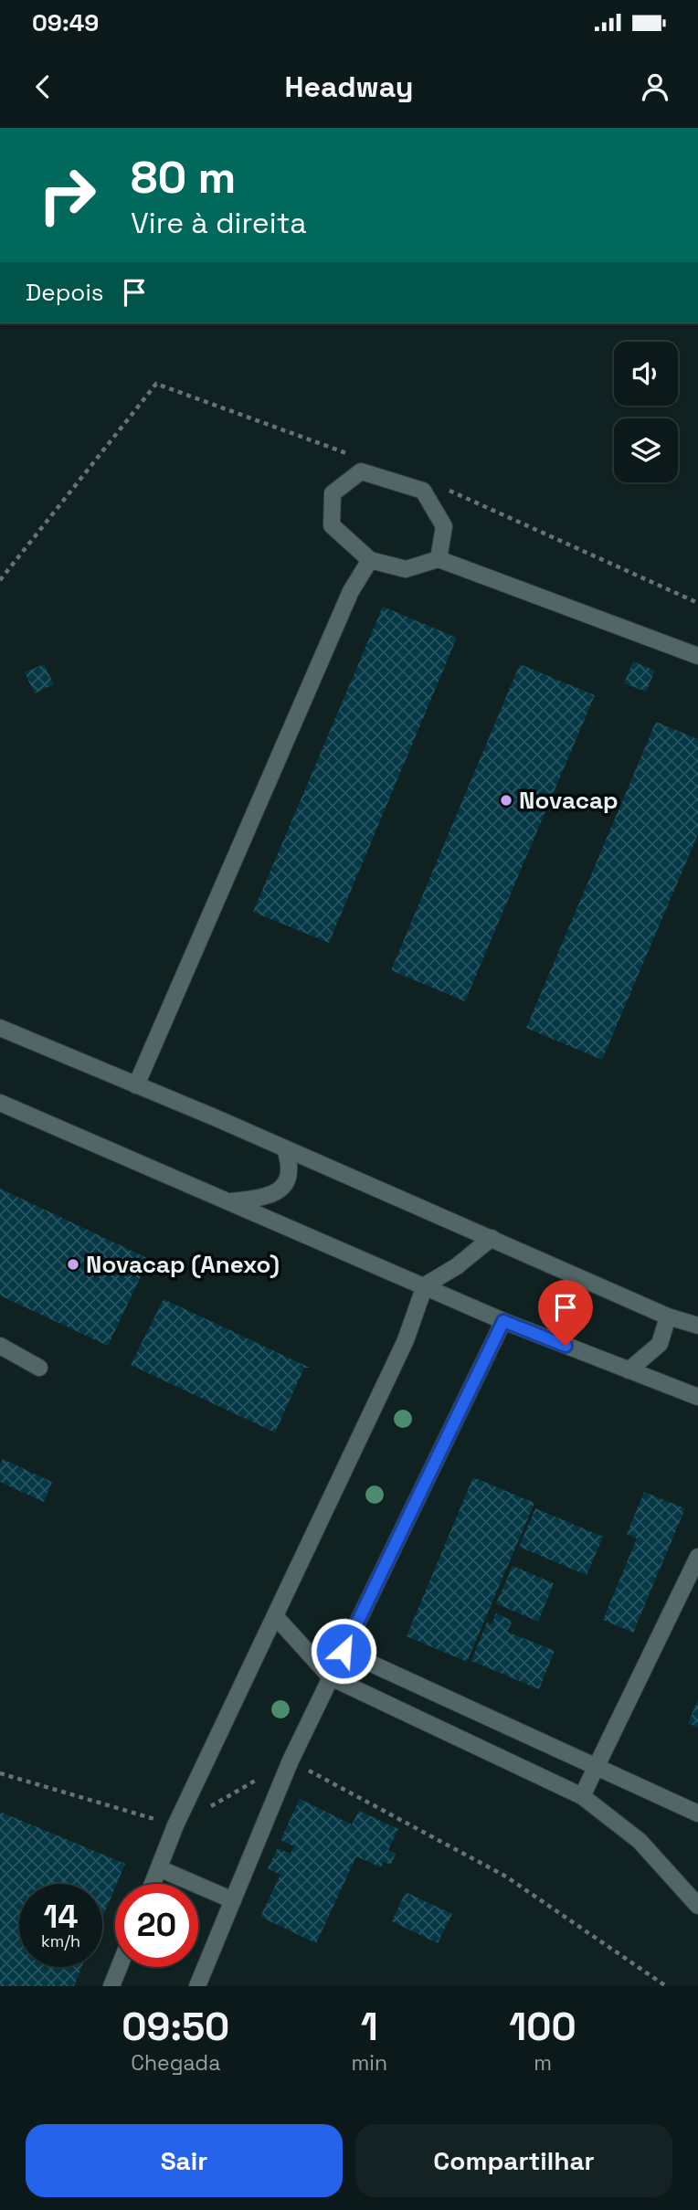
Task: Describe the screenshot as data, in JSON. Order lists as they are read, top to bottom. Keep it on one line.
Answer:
{"places":["Novacap","Novacap (Anexo)"],"page":{"status":"09:49","header":"Headway","turn":["80 m","Vire à direita"],"then":"Depois","speed":"14 km/h","limit":"20","eta":["09:50","Chegada","1","min","100","m"],"buttons":["Sair","Compartilhar"]}}
